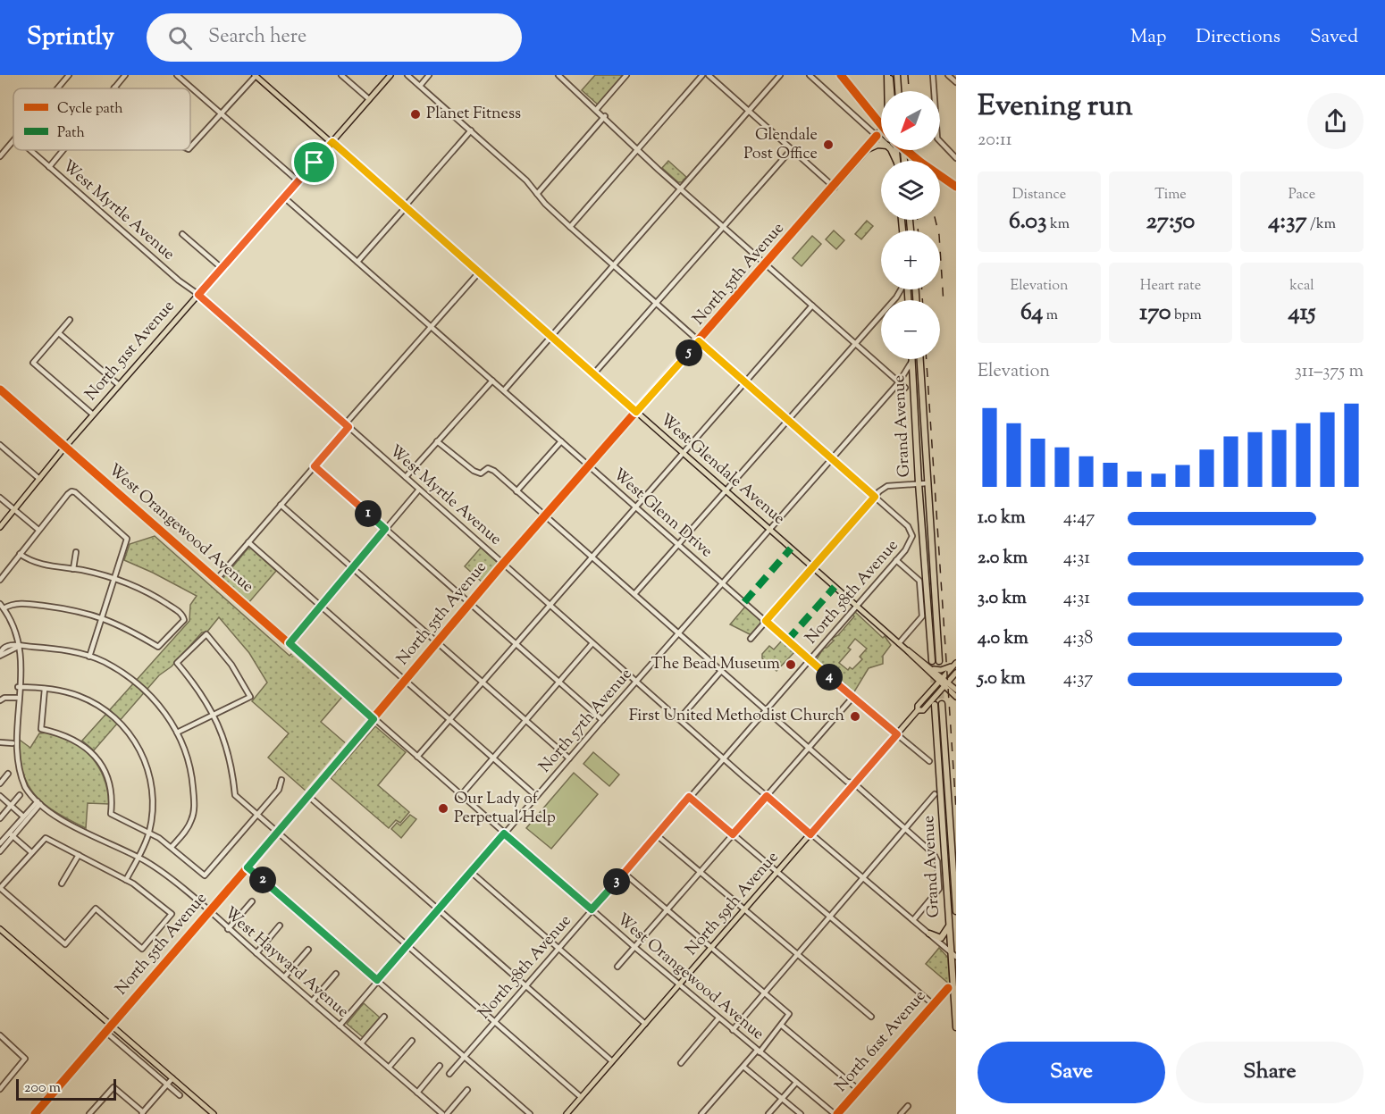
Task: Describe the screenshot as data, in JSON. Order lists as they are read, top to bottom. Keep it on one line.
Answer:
{"streets":{"highway":["Grand Avenue"],"main road":["North 51st Avenue","West Glendale Avenue","North 59th Avenue"],"street":["West Myrtle Avenue","North 55th Avenue","West Glenn Drive","West Orangewood Avenue","North 58th Avenue","North 57th Avenue","West Hayward Avenue","North 61st Avenue"]},"crossings":[["West Myrtle Avenue","North 55th Avenue"],["West Myrtle Avenue","North 51st Avenue"],["West Myrtle Avenue","Grand Avenue"],["West Myrtle Avenue","North 58th Avenue"],["West Myrtle Avenue","North 57th Avenue"],["West Myrtle Avenue","North 59th Avenue"],["North 55th Avenue","West Glendale Avenue"],["North 55th Avenue","West Glenn Drive"],["North 55th Avenue","West Orangewood Avenue"],["North 55th Avenue","West Hayward Avenue"],["North 51st Avenue","West Glendale Avenue"],["North 51st Avenue","West Glenn Drive"],["North 51st Avenue","West Orangewood Avenue"],["Grand Avenue","West Glendale Avenue"],["Grand Avenue","North 57th Avenue"],["West Glendale Avenue","North 58th Avenue"],["West Glendale Avenue","North 57th Avenue"],["West Glendale Avenue","North 59th Avenue"],["West Glenn Drive","North 58th Avenue"],["West Glenn Drive","North 57th Avenue"],["West Glenn Drive","North 59th Avenue"],["West Orangewood Avenue","North 58th Avenue"],["West Orangewood Avenue","North 57th Avenue"],["West Orangewood Avenue","North 59th Avenue"],["West Orangewood Avenue","North 61st Avenue"],["North 57th Avenue","West Hayward Avenue"]],"places":["Planet Fitness","Glendale Post Office","The Bead Museum","First United Methodist Church","Our Lady of Perpetual Help"],"legend":["Cycle path","Path"],"scale_bar":"200 m","north":"bottom left","page":{"header":"Sprintly","search":"Search here","nav":["Map","Directions","Saved"],"heading":["Evening run","20:11"],"map_buttons":["+","−"],"stats":[["Distance","6.03 km"],["Time","27:50"],["Pace","4:37 /km"],["Elevation","64 m"],["Heart rate","170 bpm"],["kcal","415"]],"pins":["5","1","4","2","3"],"chart":["Elevation","311–375 m"],"list":[{"name":"1.0 km","note":"4:47"},{"name":"2.0 km","note":"4:31"},{"name":"3.0 km","note":"4:31"},{"name":"4.0 km","note":"4:38"},{"name":"5.0 km","note":"4:37"}],"buttons":["Save","Share"],"scale":"200 m"}}
